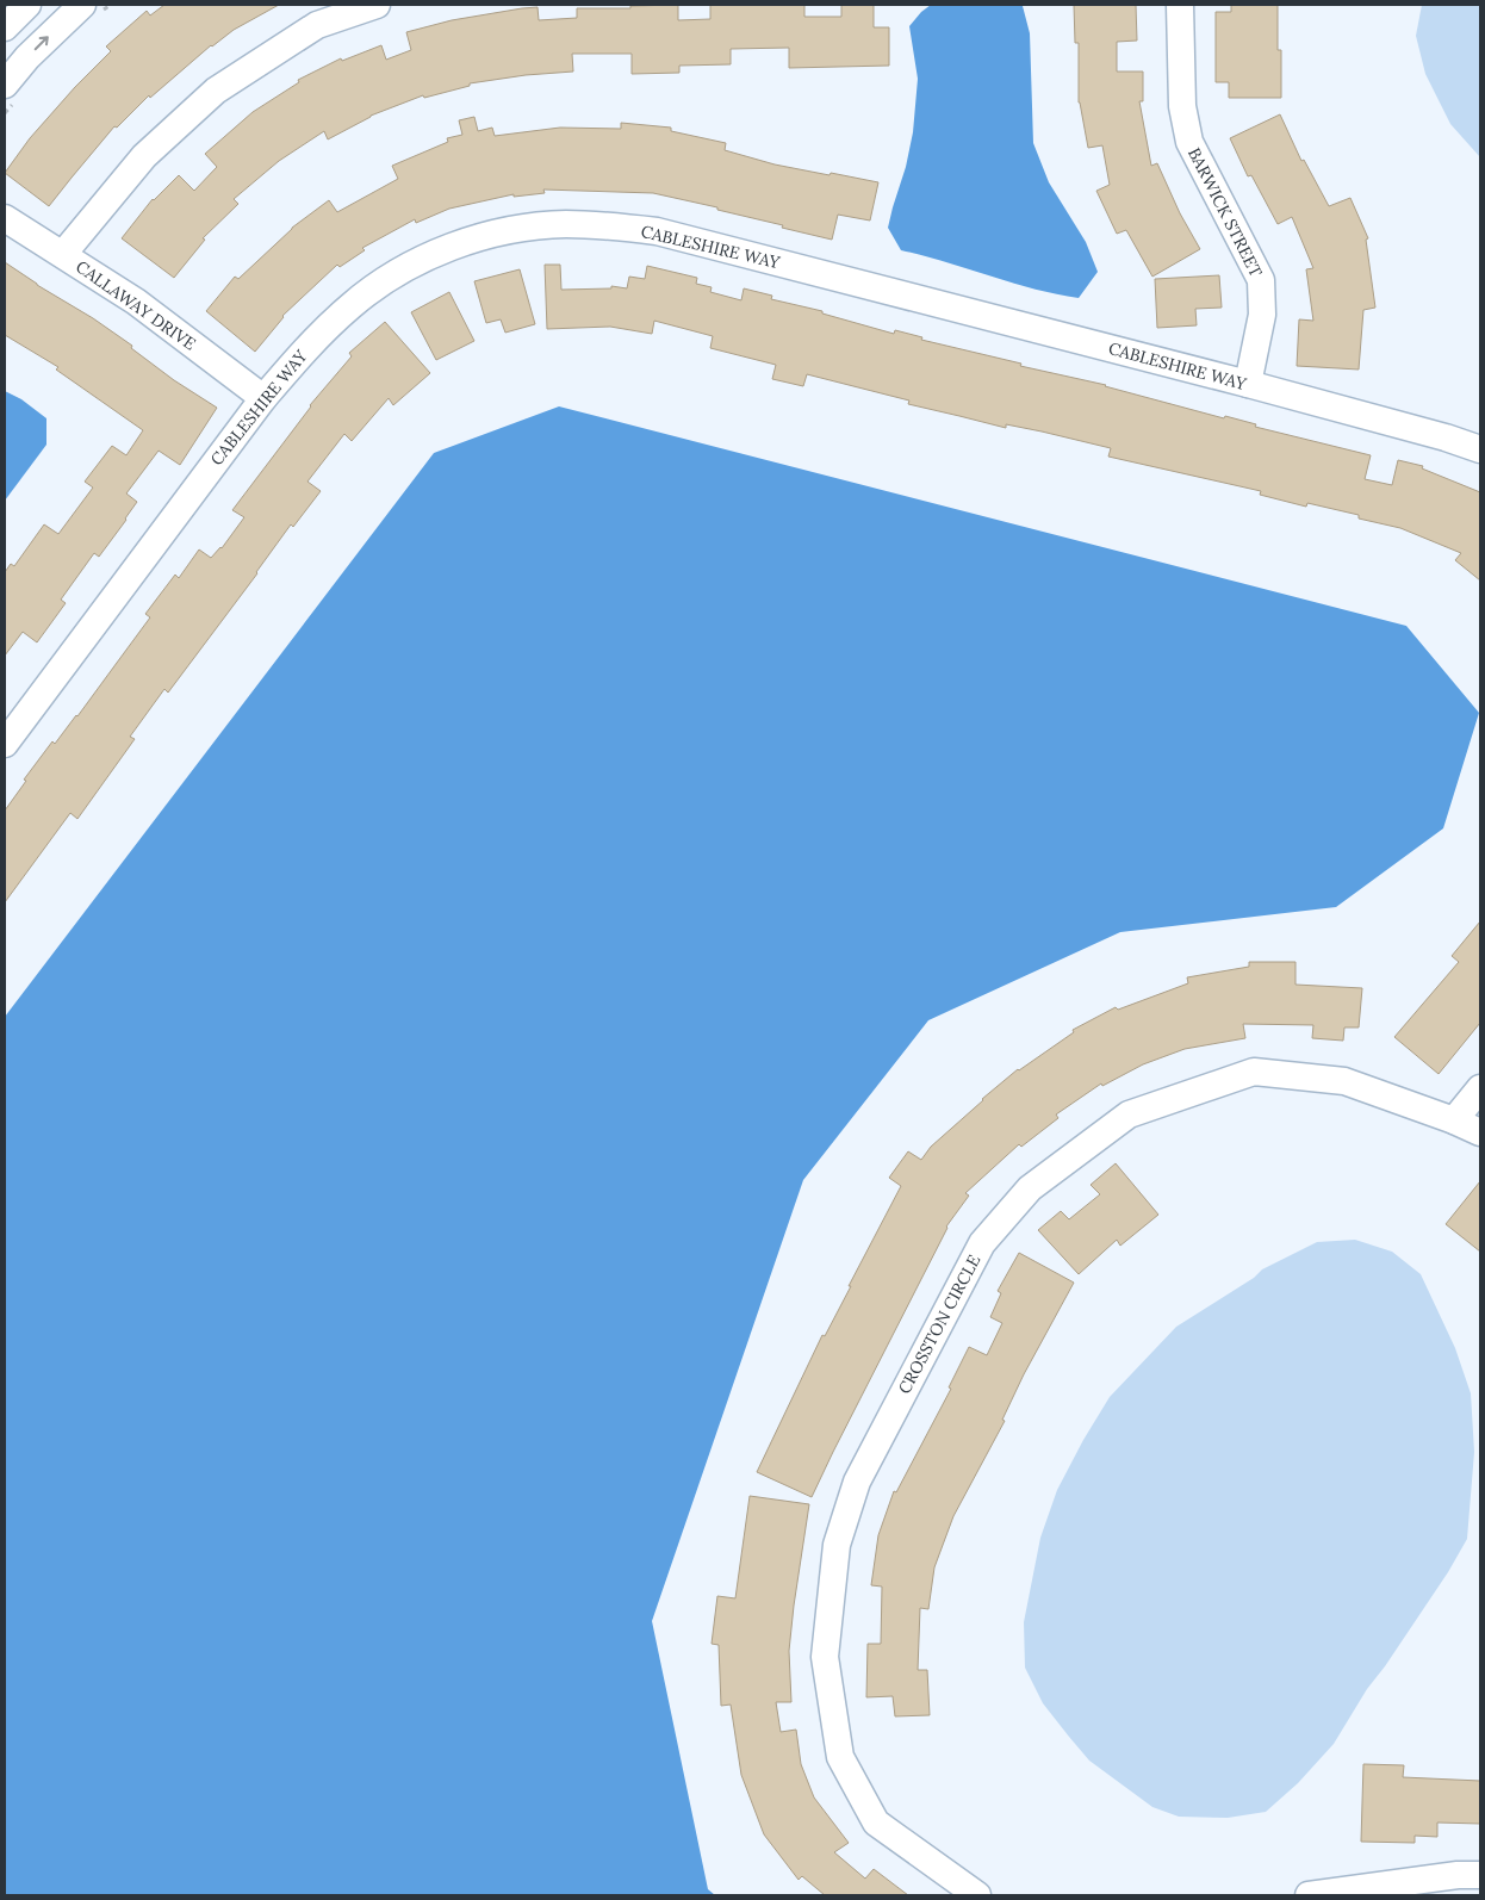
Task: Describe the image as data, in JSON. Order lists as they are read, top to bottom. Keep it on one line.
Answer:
{"streets":{"street":["BARWICK STREET","CABLESHIRE WAY","CALLAWAY DRIVE","CROSSTON CIRCLE"]},"crossings":[["BARWICK STREET","CABLESHIRE WAY"],["CABLESHIRE WAY","CALLAWAY DRIVE"]]}
